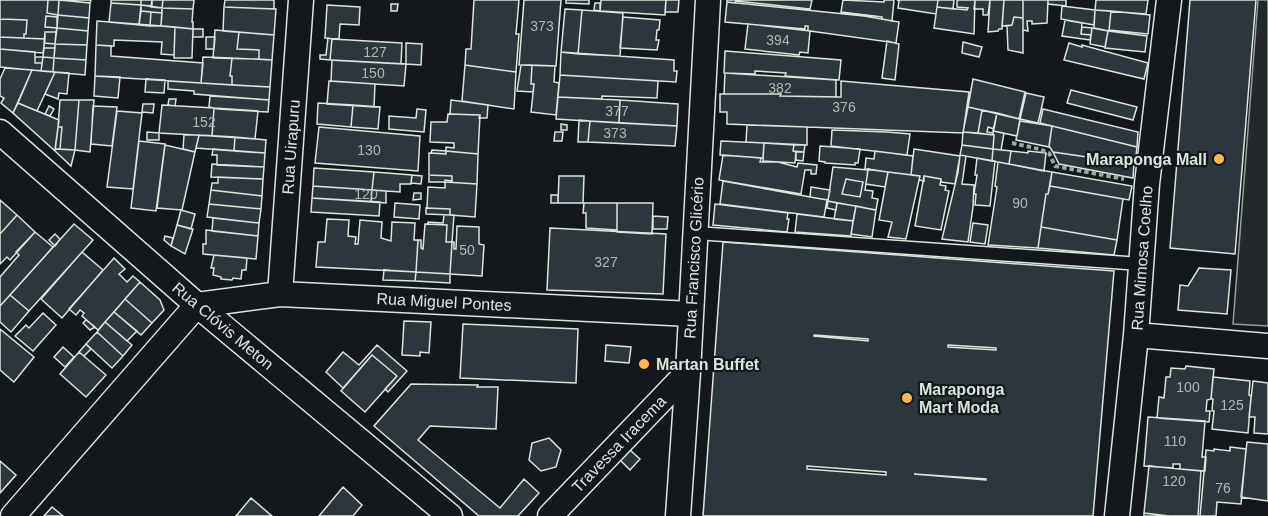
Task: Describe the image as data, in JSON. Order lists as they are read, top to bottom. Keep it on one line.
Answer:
{"streets":{"street":["Rua Uirapuru","Rua Francisco Glicério","Rua Mimosa Coelho","Rua Miguel Pontes","Rua Clóvis Meton","Travessa Iracema"]},"crossings":[["Rua Uirapuru","Rua Miguel Pontes"],["Rua Francisco Glicério","Rua Miguel Pontes"],["Rua Francisco Glicério","Travessa Iracema"],["Rua Miguel Pontes","Rua Clóvis Meton"]],"places":["Maraponga Mall","Martan Buffet","Maraponga Mart Moda"],"house_numbers":["373","394","127","150","382","376","377","152","373","130","120","90","50","327","100","125","110","120","76"]}
